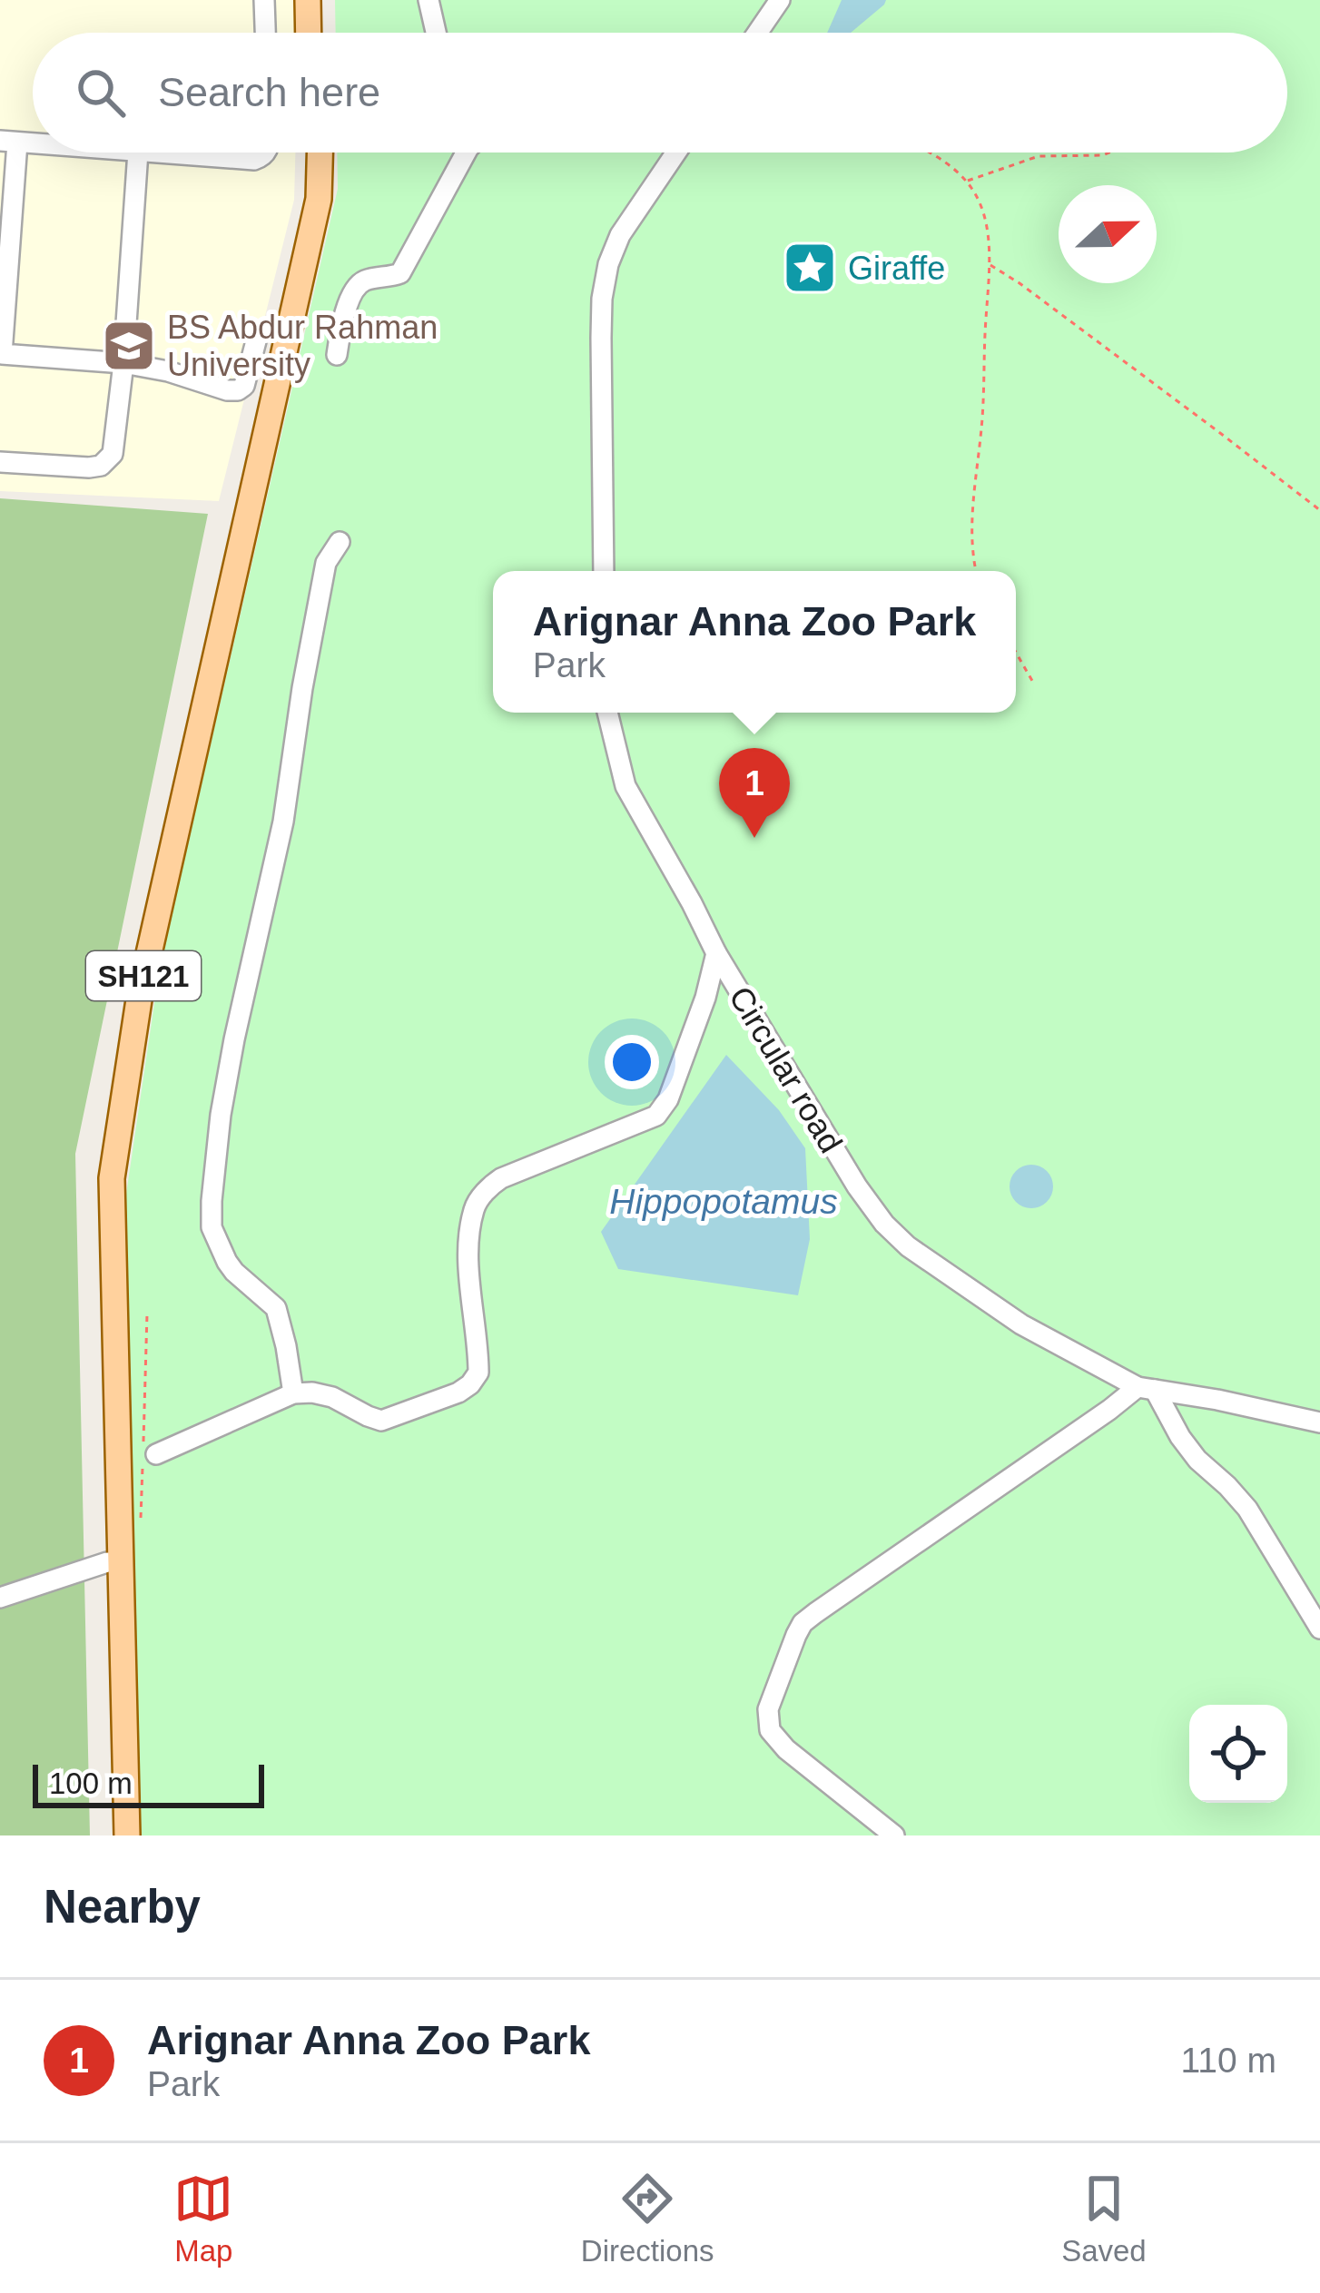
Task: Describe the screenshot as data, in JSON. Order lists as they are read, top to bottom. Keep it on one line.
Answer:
{"streets":{"main road":["SH121"],"street":["Circular road"]},"water":["Hippopotamus"],"places":{"place":["Giraffe"],"school or university":["BS Abdur Rahman University"]},"scale_bar":"100 m","north":"right","page":{"search":"Search here","popup":["Arignar Anna Zoo Park","Park"],"pins":"1","scale":"100 m","heading":"Nearby","list":[{"mark":"1","name":"Arignar Anna Zoo Park","note":"Park","value":"110 m"}],"nav":["Map","Directions","Saved"]}}
